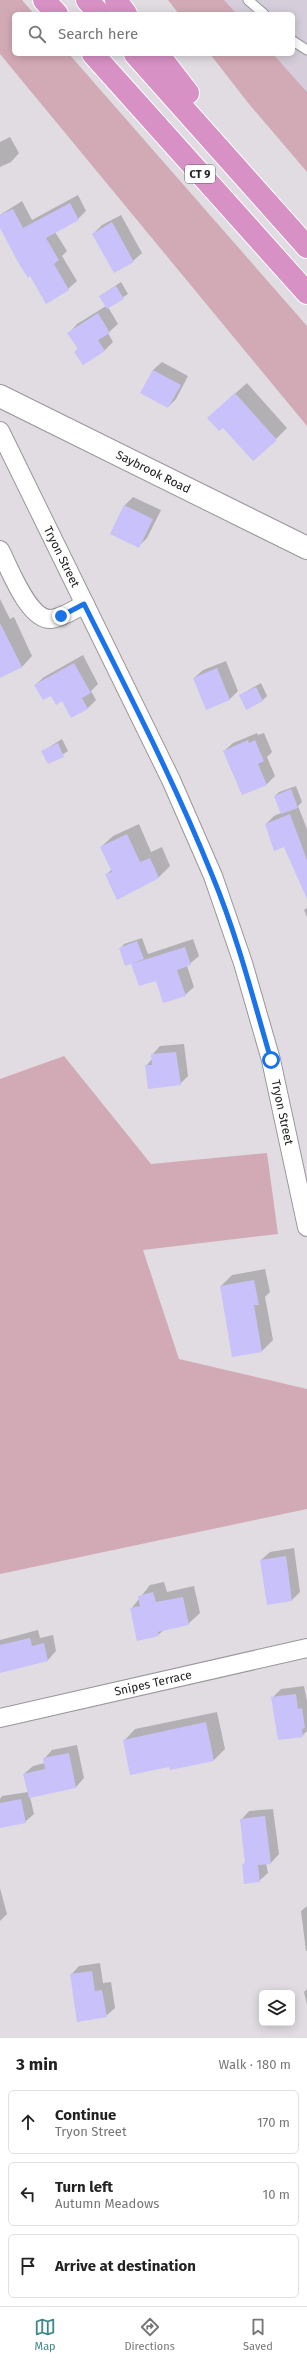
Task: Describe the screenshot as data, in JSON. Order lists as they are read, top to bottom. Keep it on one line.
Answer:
{"streets":{"highway":["CT 9"],"main road":["Saybrook Road"],"street":["Tryon Street","Snipes Terrace"]},"page":{"search":"Search here","heading":["3 min","Walk · 180 m"],"list":[["Continue","Tryon Street","170 m"],["Turn left","Autumn Meadows","10 m"],"Arrive at destination"],"nav":["Map","Directions","Saved"]}}
